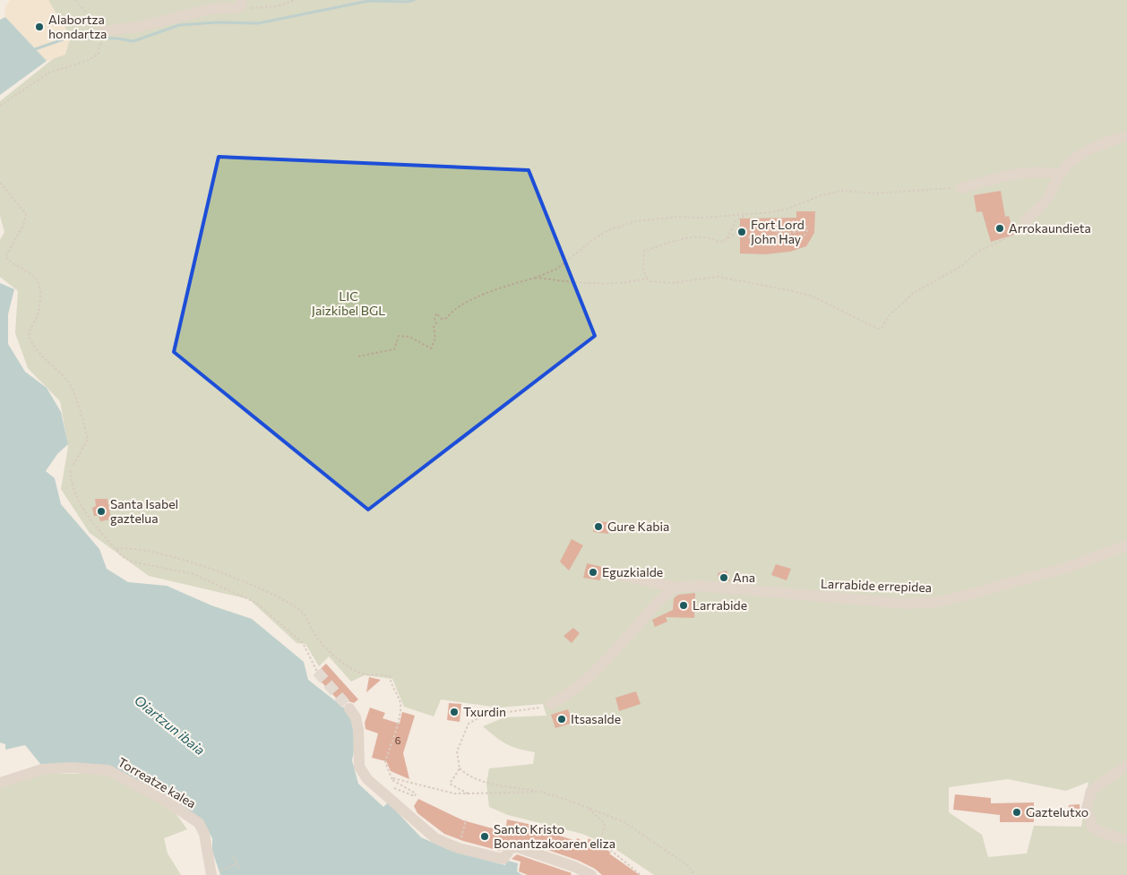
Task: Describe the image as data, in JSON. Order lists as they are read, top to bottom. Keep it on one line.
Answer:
{"streets":{"street":["Larrabide errepidea","Torreatze kalea"]},"water":["Oiartzun ibaia"],"parks":["LIC Jaizkibel BGL"],"places":["Alabortza hondartza","Arrokaundieta","Fort Lord John Hay","Santa Isabel gaztelua","Gure Kabia","Eguzkialde","Ana","Larrabide","Txurdin","Itsasalde","Gaztelutxo","Santo Kristo Bonantzakoaren eliza"],"house_numbers":["6"]}
